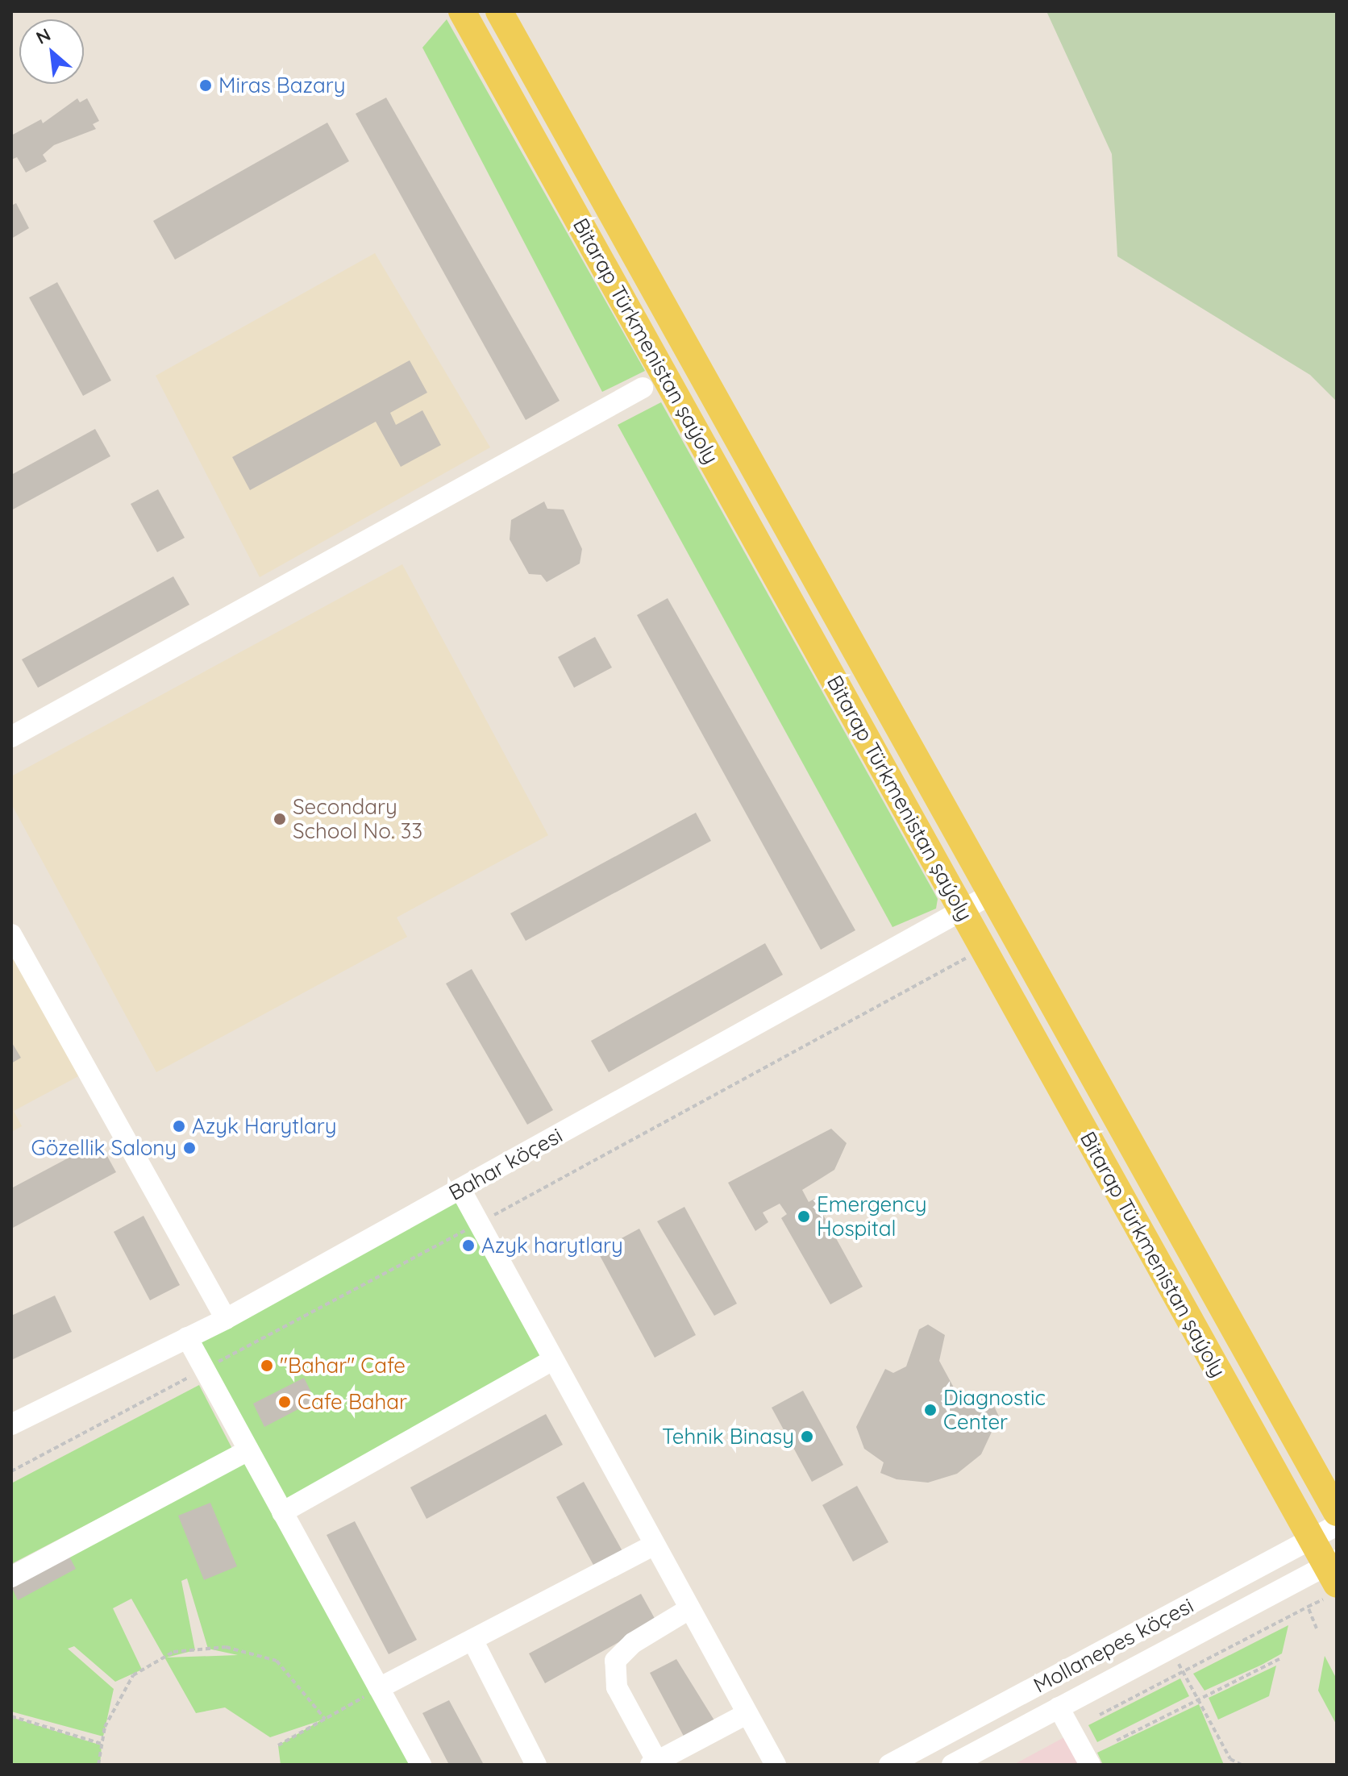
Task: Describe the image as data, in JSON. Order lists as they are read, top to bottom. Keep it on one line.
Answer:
{"streets":{"main road":["Bitarap Türkmenistan şaýoly"],"street":["Bahar köçesi","Mollanepes köçesi"]},"crossings":[["Bitarap Türkmenistan şaýoly","Bahar köçesi"],["Bitarap Türkmenistan şaýoly","Mollanepes köçesi"]],"places":["Miras Bazary","Secondary School No. 33","Azyk Harytlary","Gözellik Salony","Emergency Hospital","Azyk harytlary","\"Bahar\" Cafe","Cafe Bahar","Diagnostic Center","Tehnik Binasy"],"north":"top left"}
